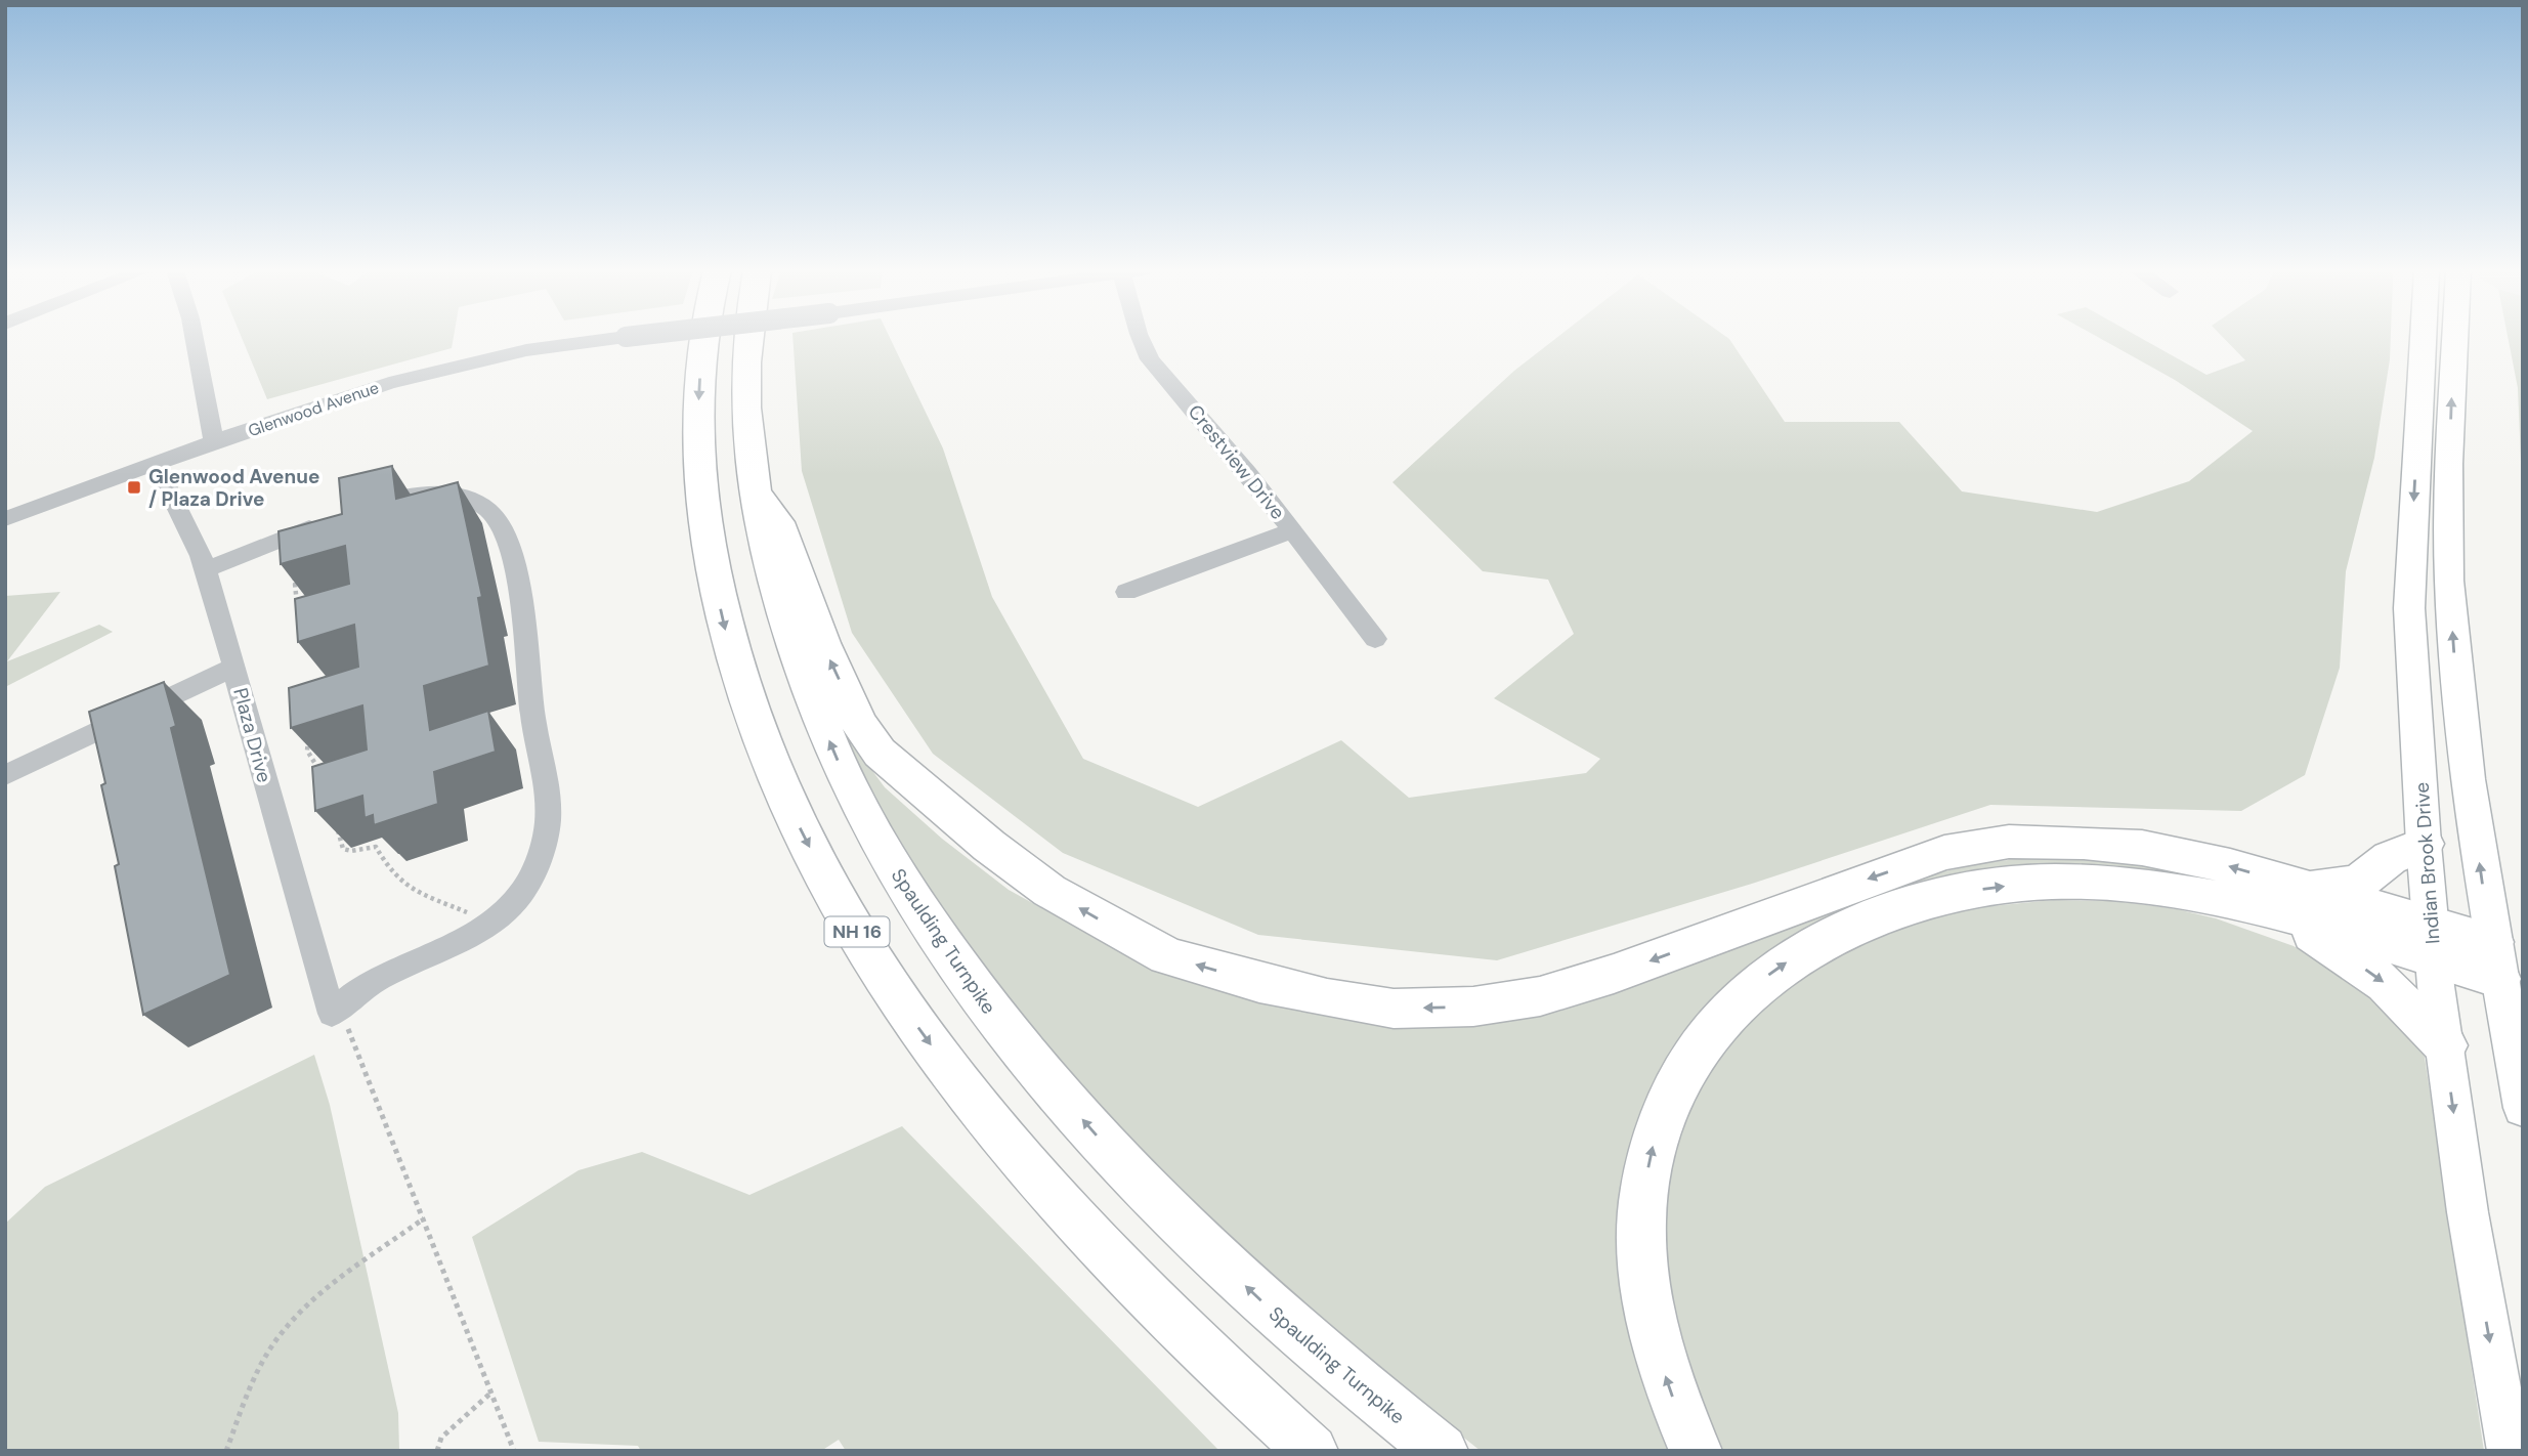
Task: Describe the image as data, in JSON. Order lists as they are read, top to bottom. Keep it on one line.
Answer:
{"streets":{"highway":["NH 16","Spaulding Turnpike"],"main road":["Indian Brook Drive"],"street":["Glenwood Avenue","Crestview Drive","Plaza Drive"]},"crossings":[["Glenwood Avenue","Plaza Drive"]],"places":{"transit":["Glenwood Avenue / Plaza Drive"]}}
